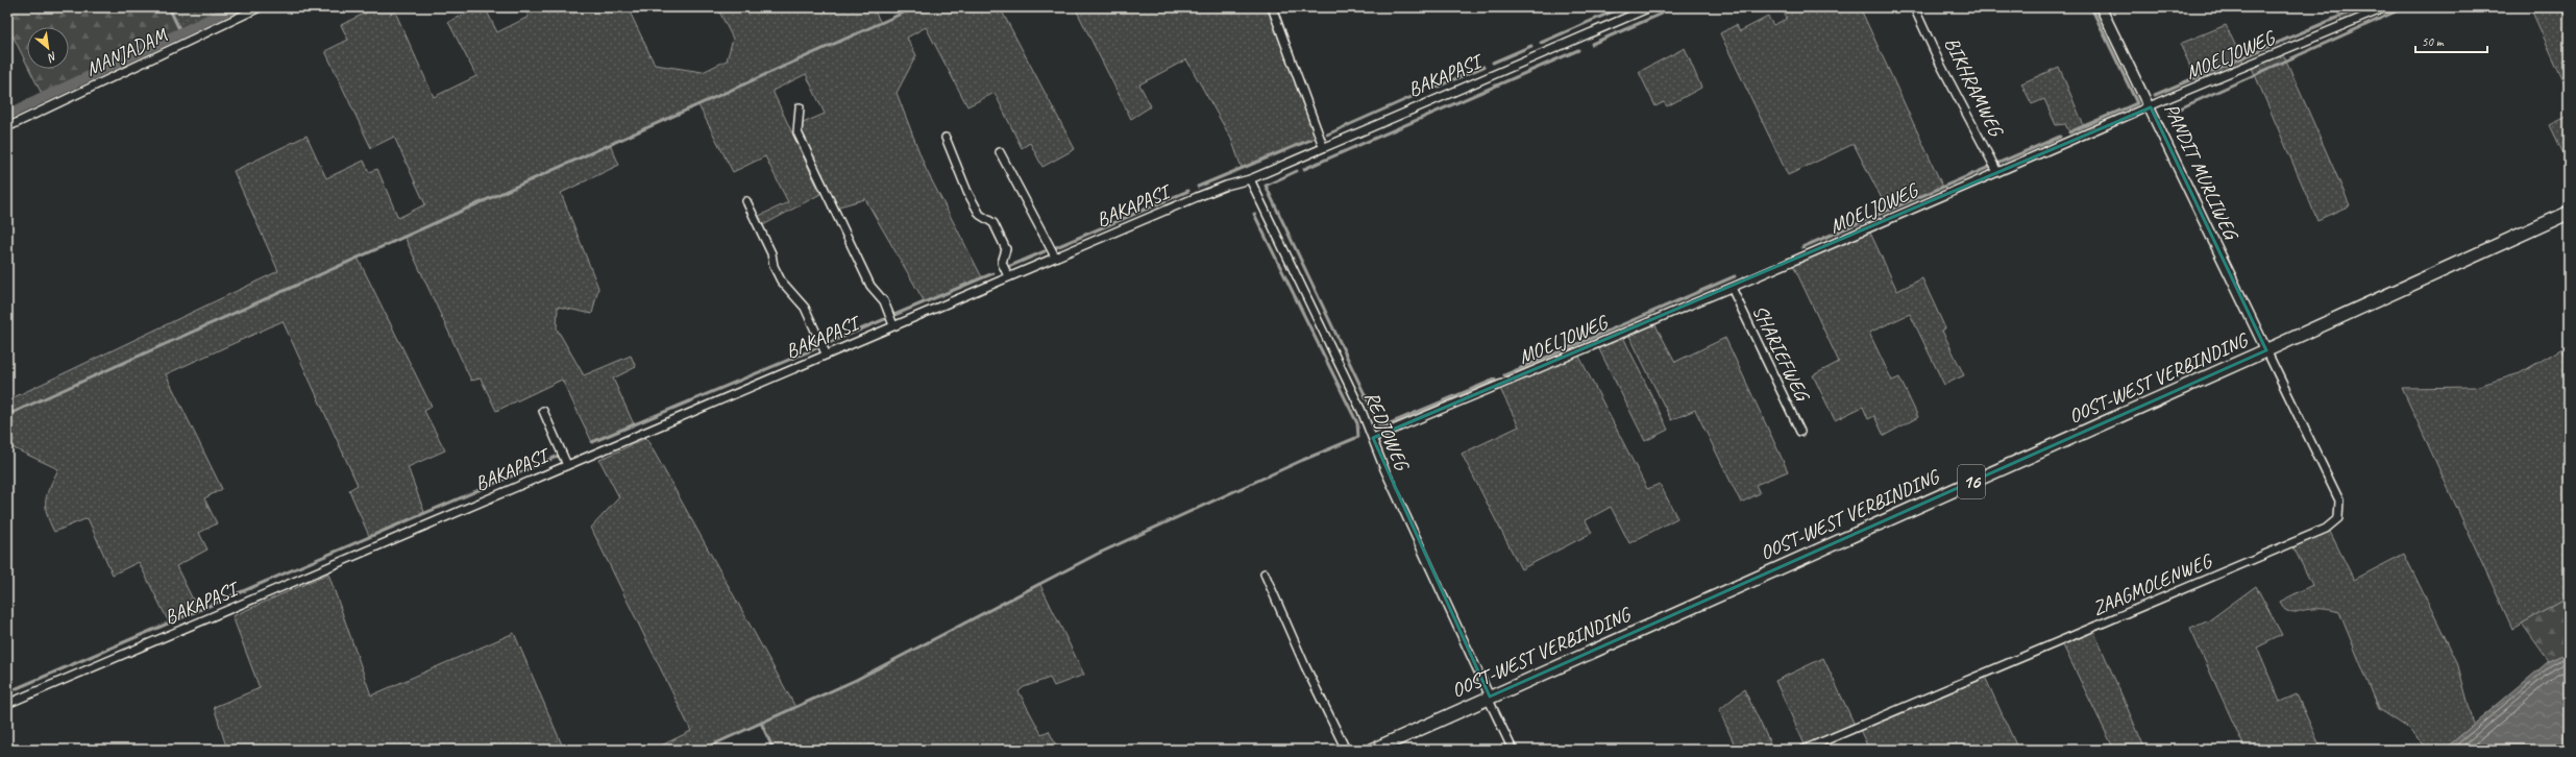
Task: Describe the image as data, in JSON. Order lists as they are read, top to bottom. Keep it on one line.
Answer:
{"streets":{"main road":["OOST-WEST VERBINDING","16"],"street":["MANJADAM","MOELJOWEG","BAKAPASI","BIKHRAMWEG","PANDIT MURLIWEG","SHARIEFWEG","REDJOWEG","ZAAGMOLENWEG"]},"crossings":[["MOELJOWEG","BIKHRAMWEG"],["MOELJOWEG","PANDIT MURLIWEG"],["MOELJOWEG","SHARIEFWEG"],["MOELJOWEG","REDJOWEG"],["BAKAPASI","REDJOWEG"],["PANDIT MURLIWEG","OOST-WEST VERBINDING"],["PANDIT MURLIWEG","ZAAGMOLENWEG"],["OOST-WEST VERBINDING","REDJOWEG"],["OOST-WEST VERBINDING","ZAAGMOLENWEG"]],"scale_bar":"50 m","north":"bottom right"}
